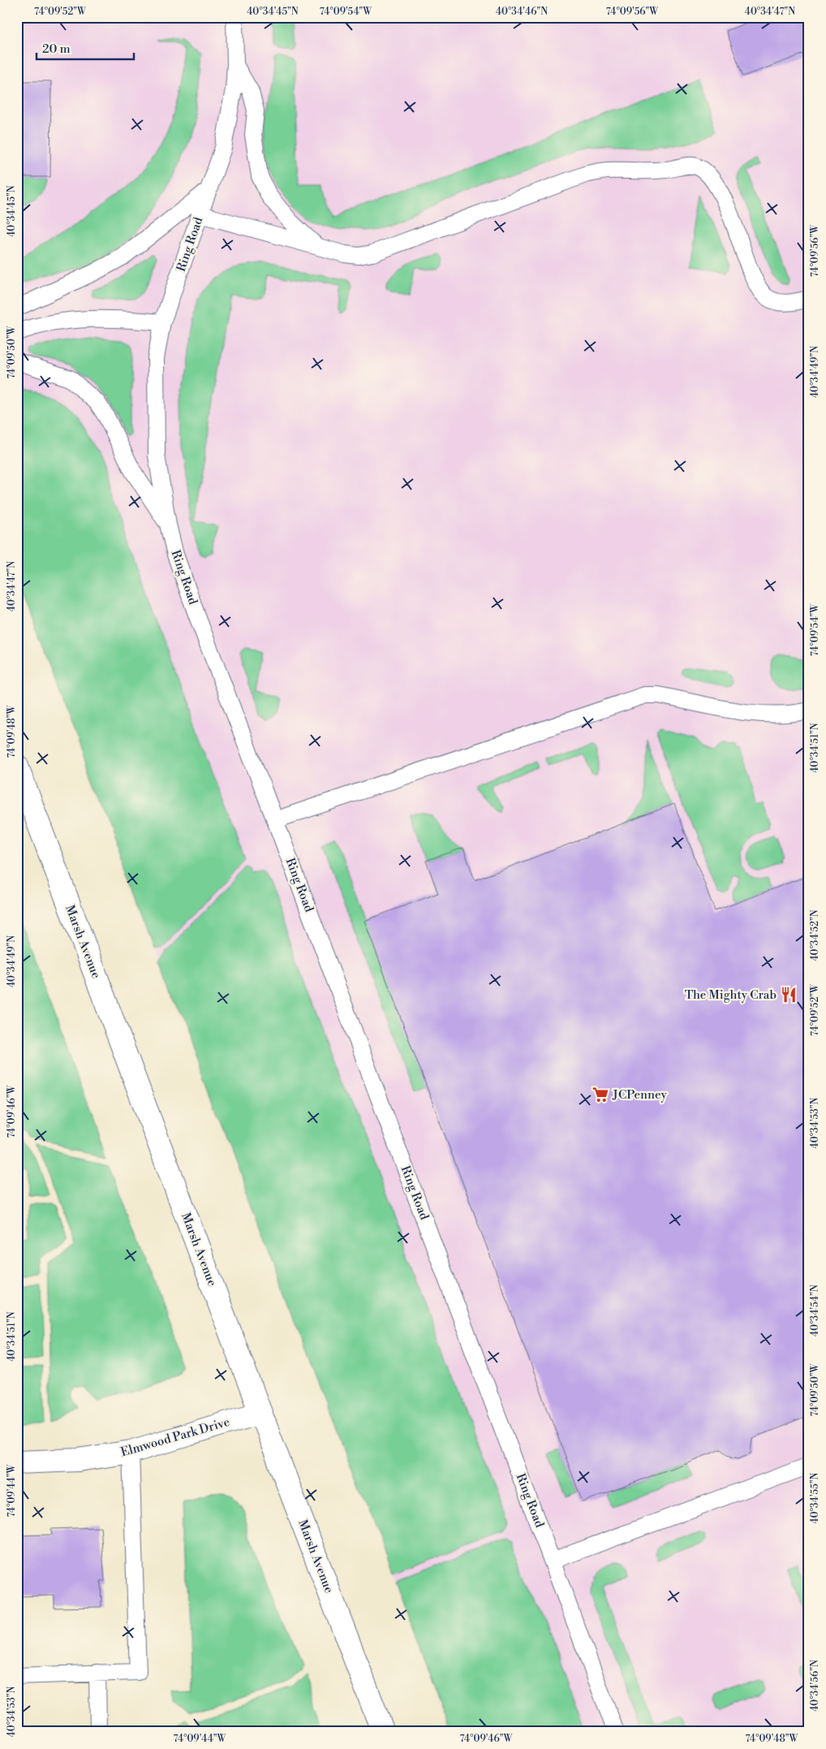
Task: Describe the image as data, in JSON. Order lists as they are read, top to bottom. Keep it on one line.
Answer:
{"streets":{"street":["Marsh Avenue","Elmwood Park Drive"],"lane":["Ring Road"]},"crossings":[["Marsh Avenue","Elmwood Park Drive"]],"places":{"restaurant":["The Mighty Crab"],"supermarket":["JCPenney"]},"scale_bar":"20 m","coordinates":["74°09'52\"W","40°34'45\"N","74°09'54\"W","40°34'46\"N","74°09'56\"W","40°34'47\"N","74°09'50\"W","40°34'49\"N","74°09'48\"W","40°34'51\"N","40°34'52\"N","74°09'46\"W","40°34'53\"N","40°34'54\"N","74°09'44\"W","40°34'55\"N","40°34'56\"N"]}
